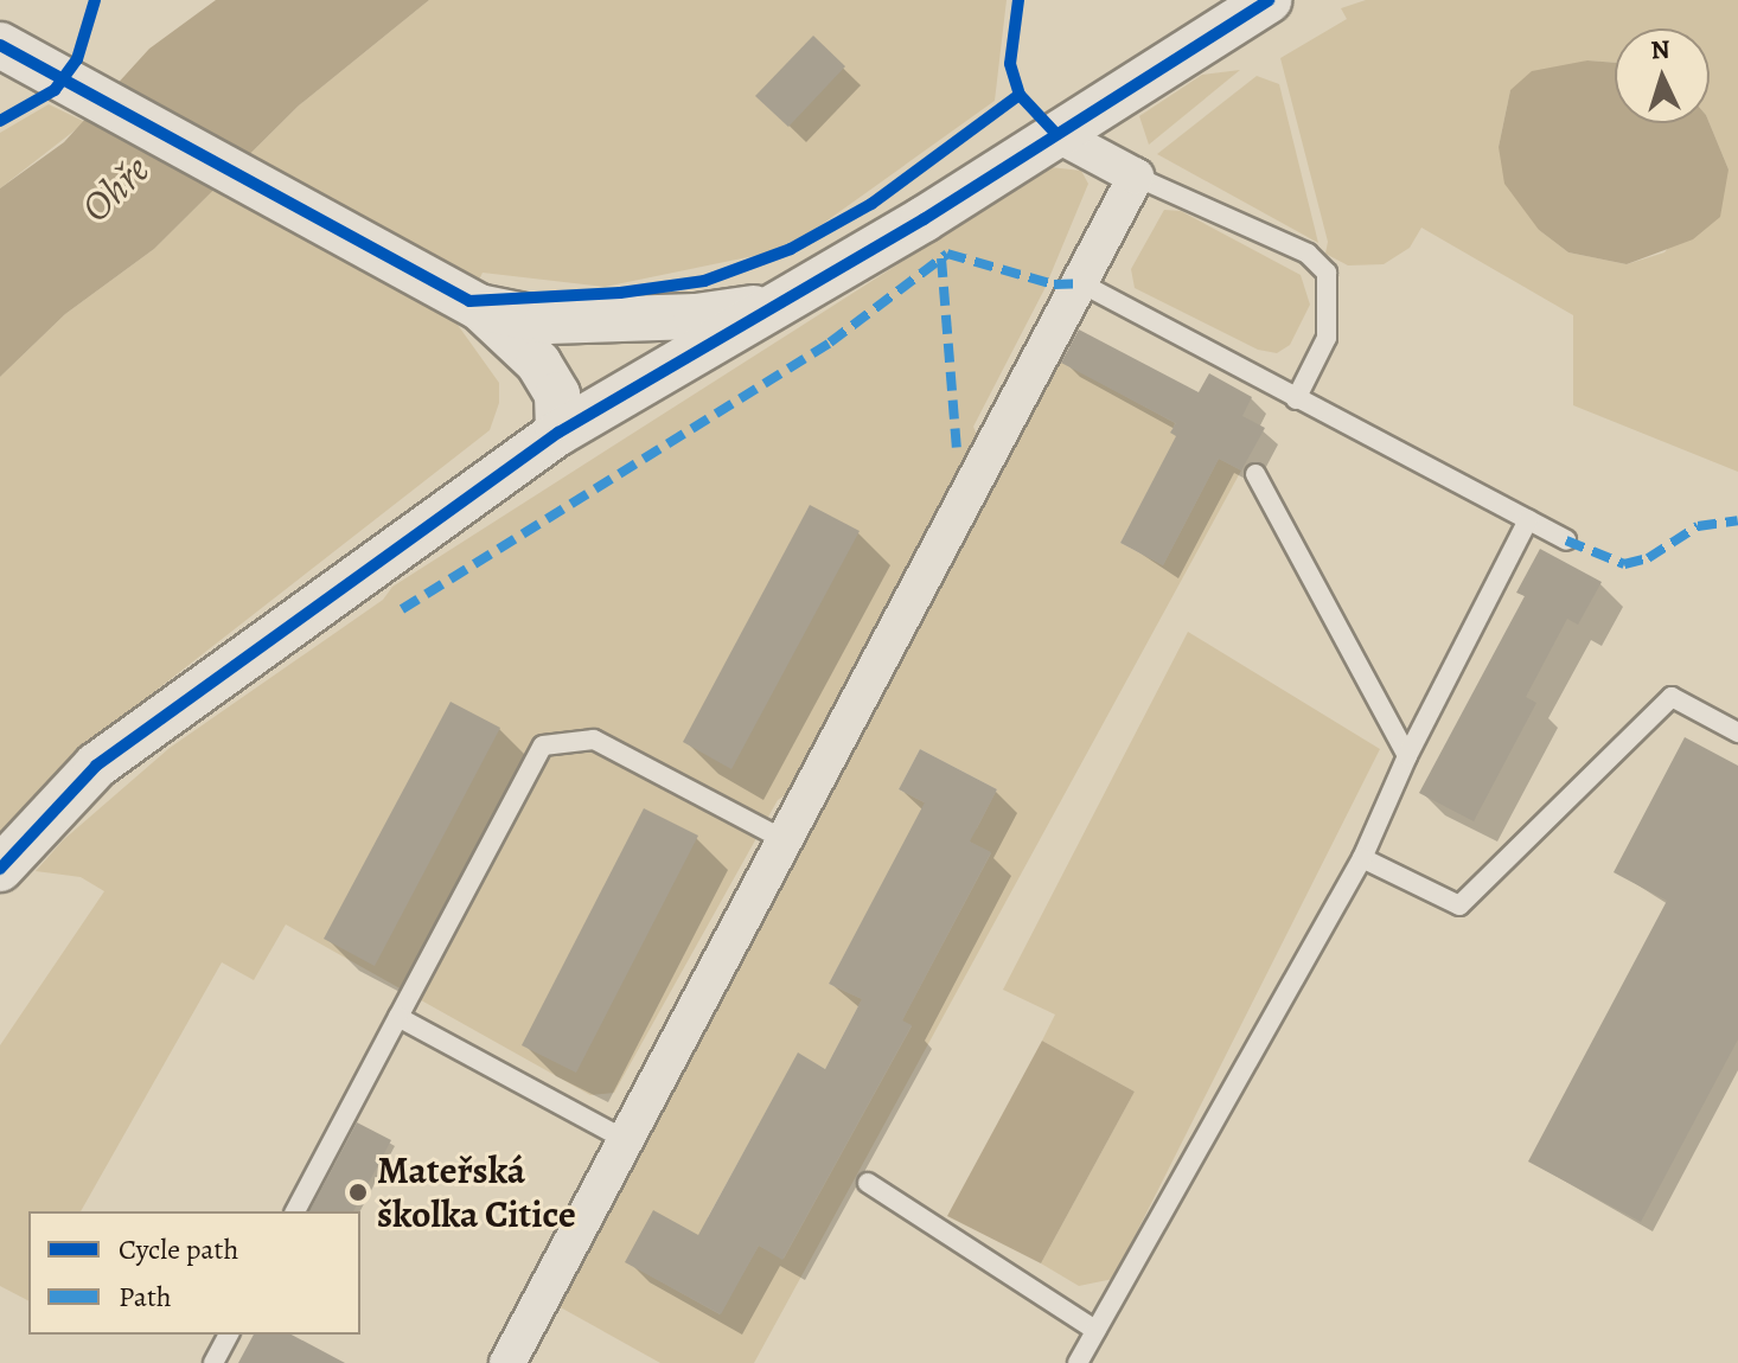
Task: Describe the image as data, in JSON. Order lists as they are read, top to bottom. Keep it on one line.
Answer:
{"water":["Ohře"],"places":["Mateřská školka Citice"],"legend":["Cycle path","Path"],"north":"top"}
